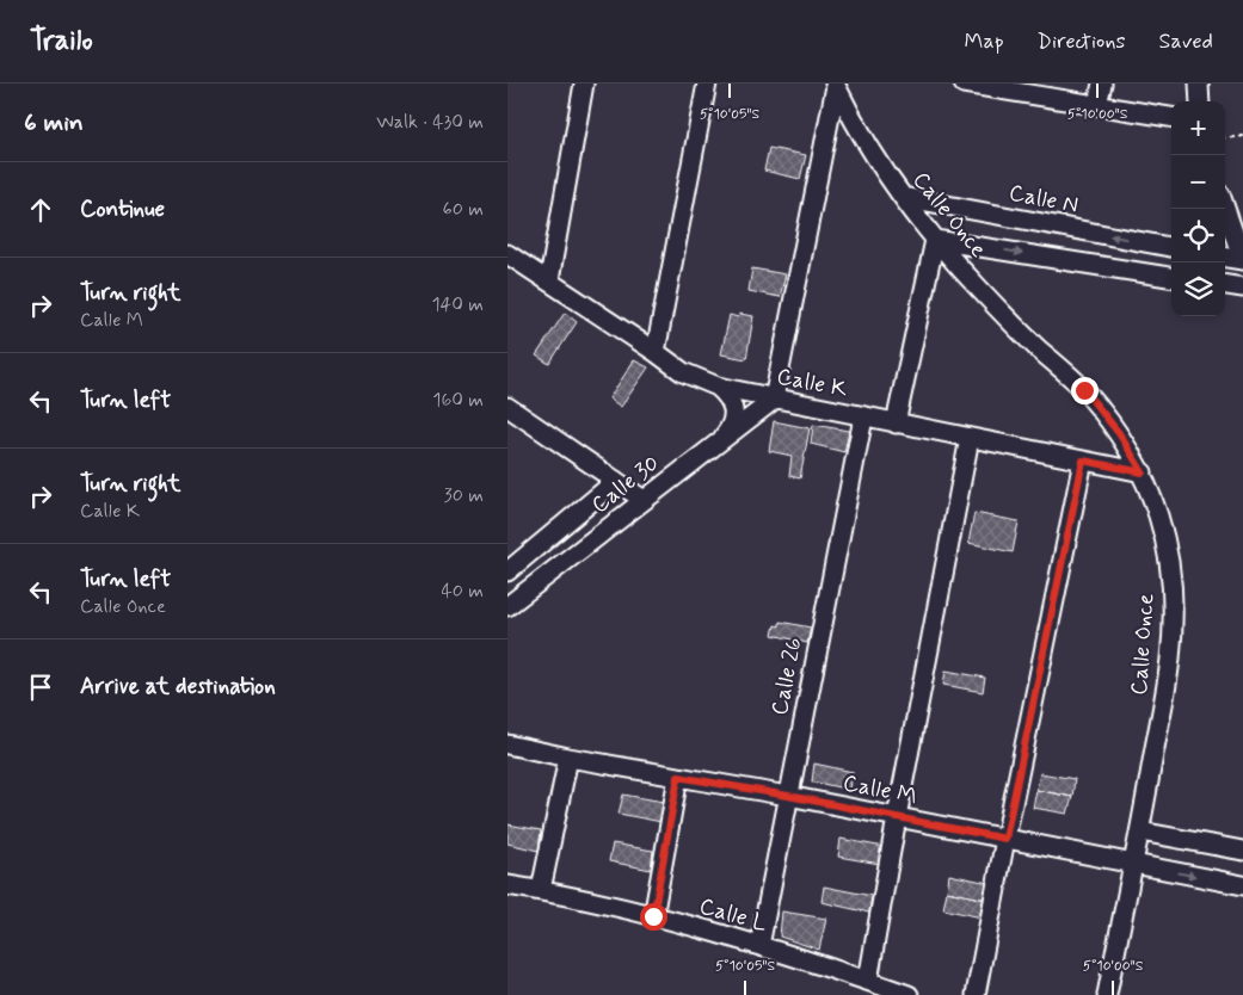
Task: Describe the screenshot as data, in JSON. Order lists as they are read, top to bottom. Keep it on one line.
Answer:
{"streets":{"street":["Calle N","Calle Once","Calle K","Calle 30","Calle 26","Calle M","Calle L"]},"crossings":[["Calle N","Calle Once"],["Calle Once","Calle K"],["Calle Once","Calle M"],["Calle K","Calle 30"],["Calle K","Calle 26"],["Calle 26","Calle M"],["Calle 26","Calle L"]],"page":{"header":"Trailo","nav":["Map","Directions","Saved"],"heading":["6 min","Walk · 430 m"],"map_buttons":["+","−"],"list":[["Continue","60 m"],["Turn right","Calle M","140 m"],["Turn left","160 m"],["Turn right","Calle K","30 m"],["Turn left","Calle Once","40 m"],"Arrive at destination"]},"coordinates":["5°10'05\"S","5°10'00\"S"]}
